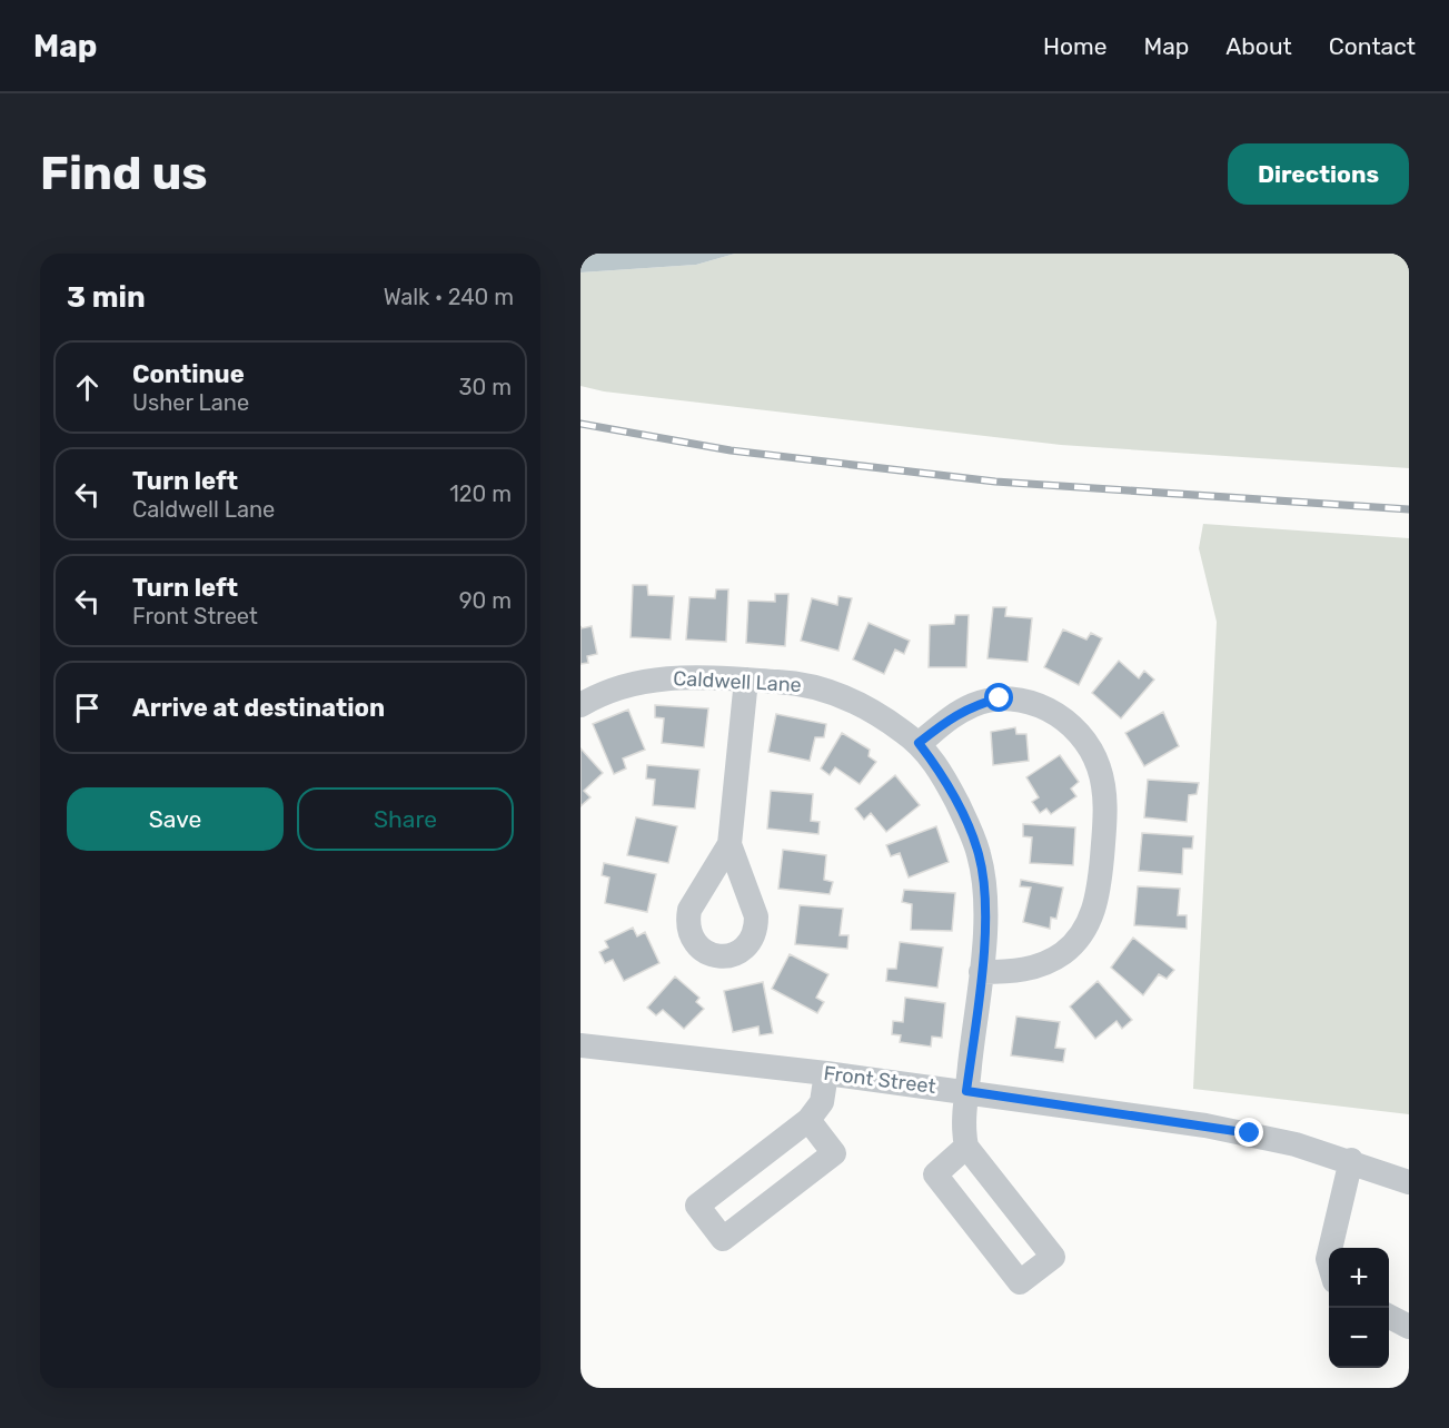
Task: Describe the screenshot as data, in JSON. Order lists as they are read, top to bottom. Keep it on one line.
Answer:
{"streets":{"street":["Caldwell Lane","Front Street"]},"crossings":[["Caldwell Lane","Front Street"]],"page":{"header":"Map","nav":["Home","Map","About","Contact"],"buttons":["Directions",["Save","Share"]],"title":"Find us","heading":["3 min","Walk · 240 m"],"list":[["Continue","Usher Lane","30 m"],["Turn left","Caldwell Lane","120 m"],["Turn left","Front Street","90 m"],"Arrive at destination"],"map_buttons":["+","−"]}}
